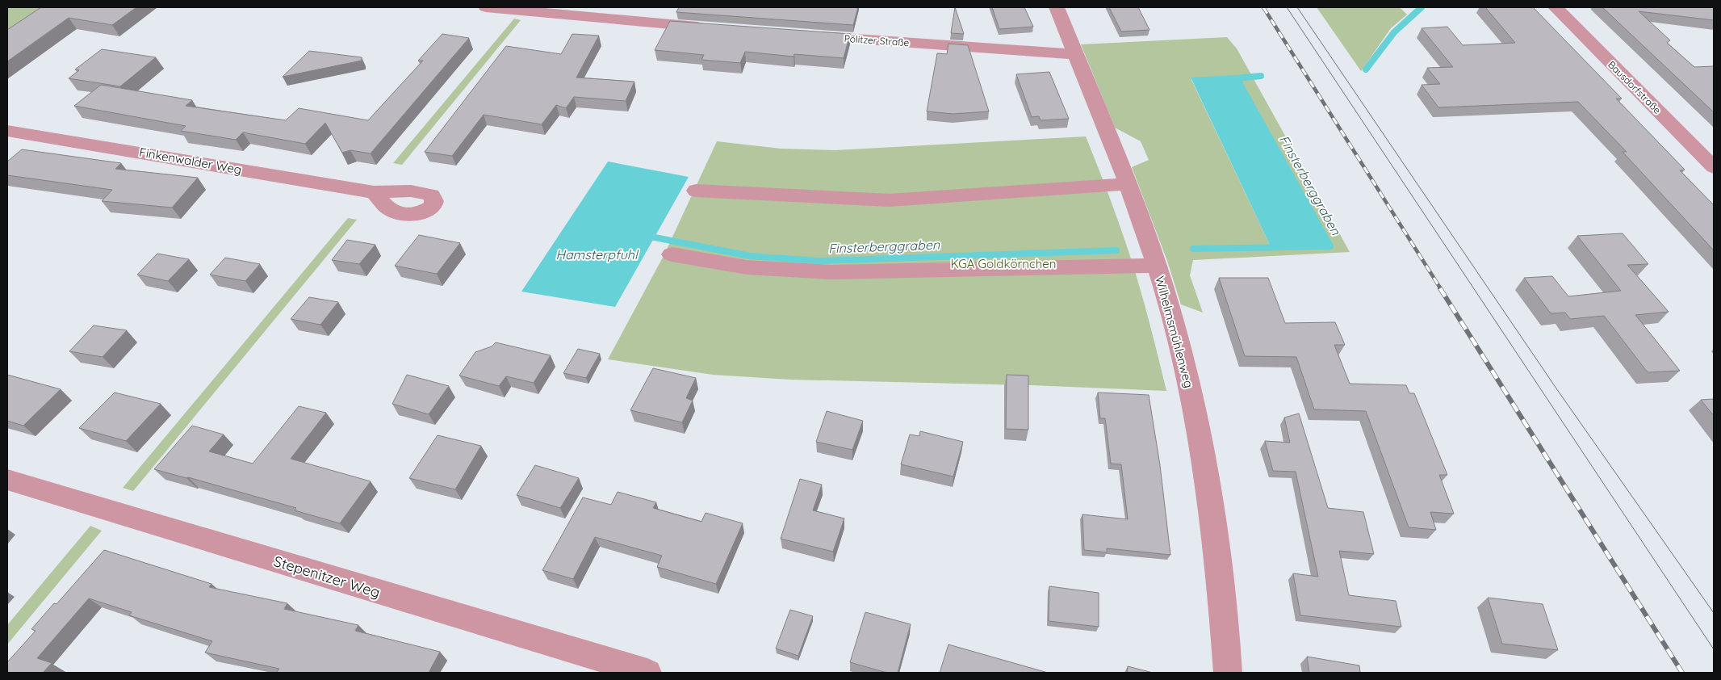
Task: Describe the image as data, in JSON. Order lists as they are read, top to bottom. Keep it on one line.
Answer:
{"streets":{"street":["Pölitzer Straße","Bausdorfstraße","Finkenwalder Weg","Wilhelmsmühlenweg","Stepenitzer Weg"]},"crossings":[["Pölitzer Straße","Wilhelmsmühlenweg"]],"water":["Finsterberggraben","Hamsterpfuhl"],"parks":["KGA Goldkörnchen"]}
